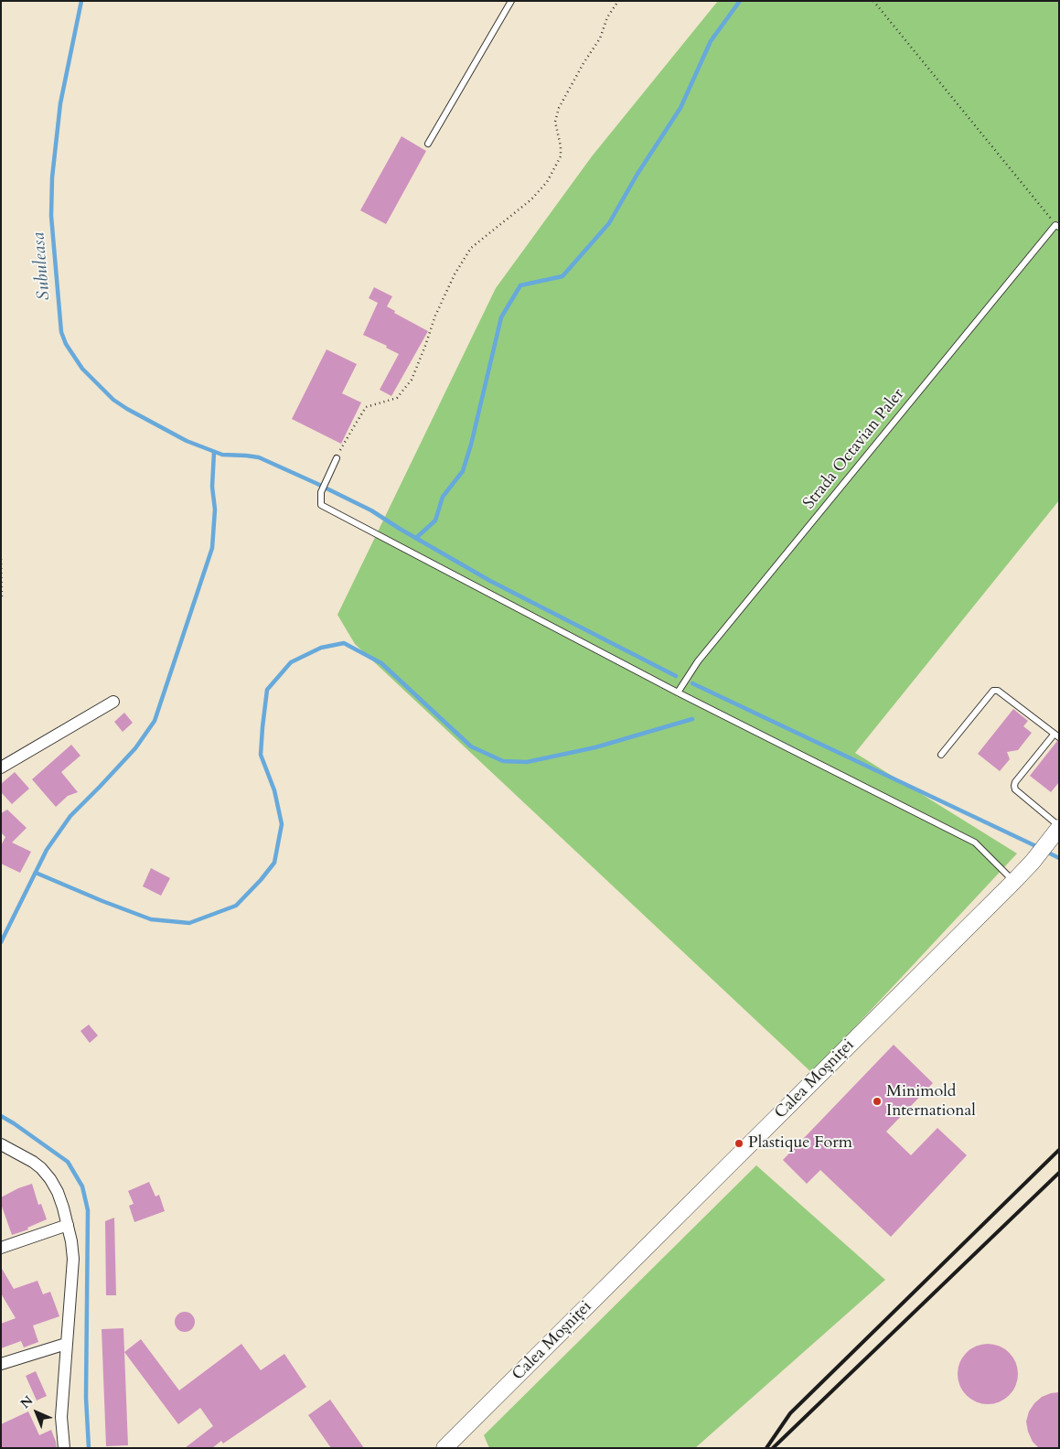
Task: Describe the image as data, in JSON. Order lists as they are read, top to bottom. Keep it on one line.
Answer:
{"streets":{"street":["Calea Moșniței"],"lane":["Strada Octavian Paler"]},"water":["Subuleasa"],"places":["Minimold International","Plastique Form"],"north":"top left"}
